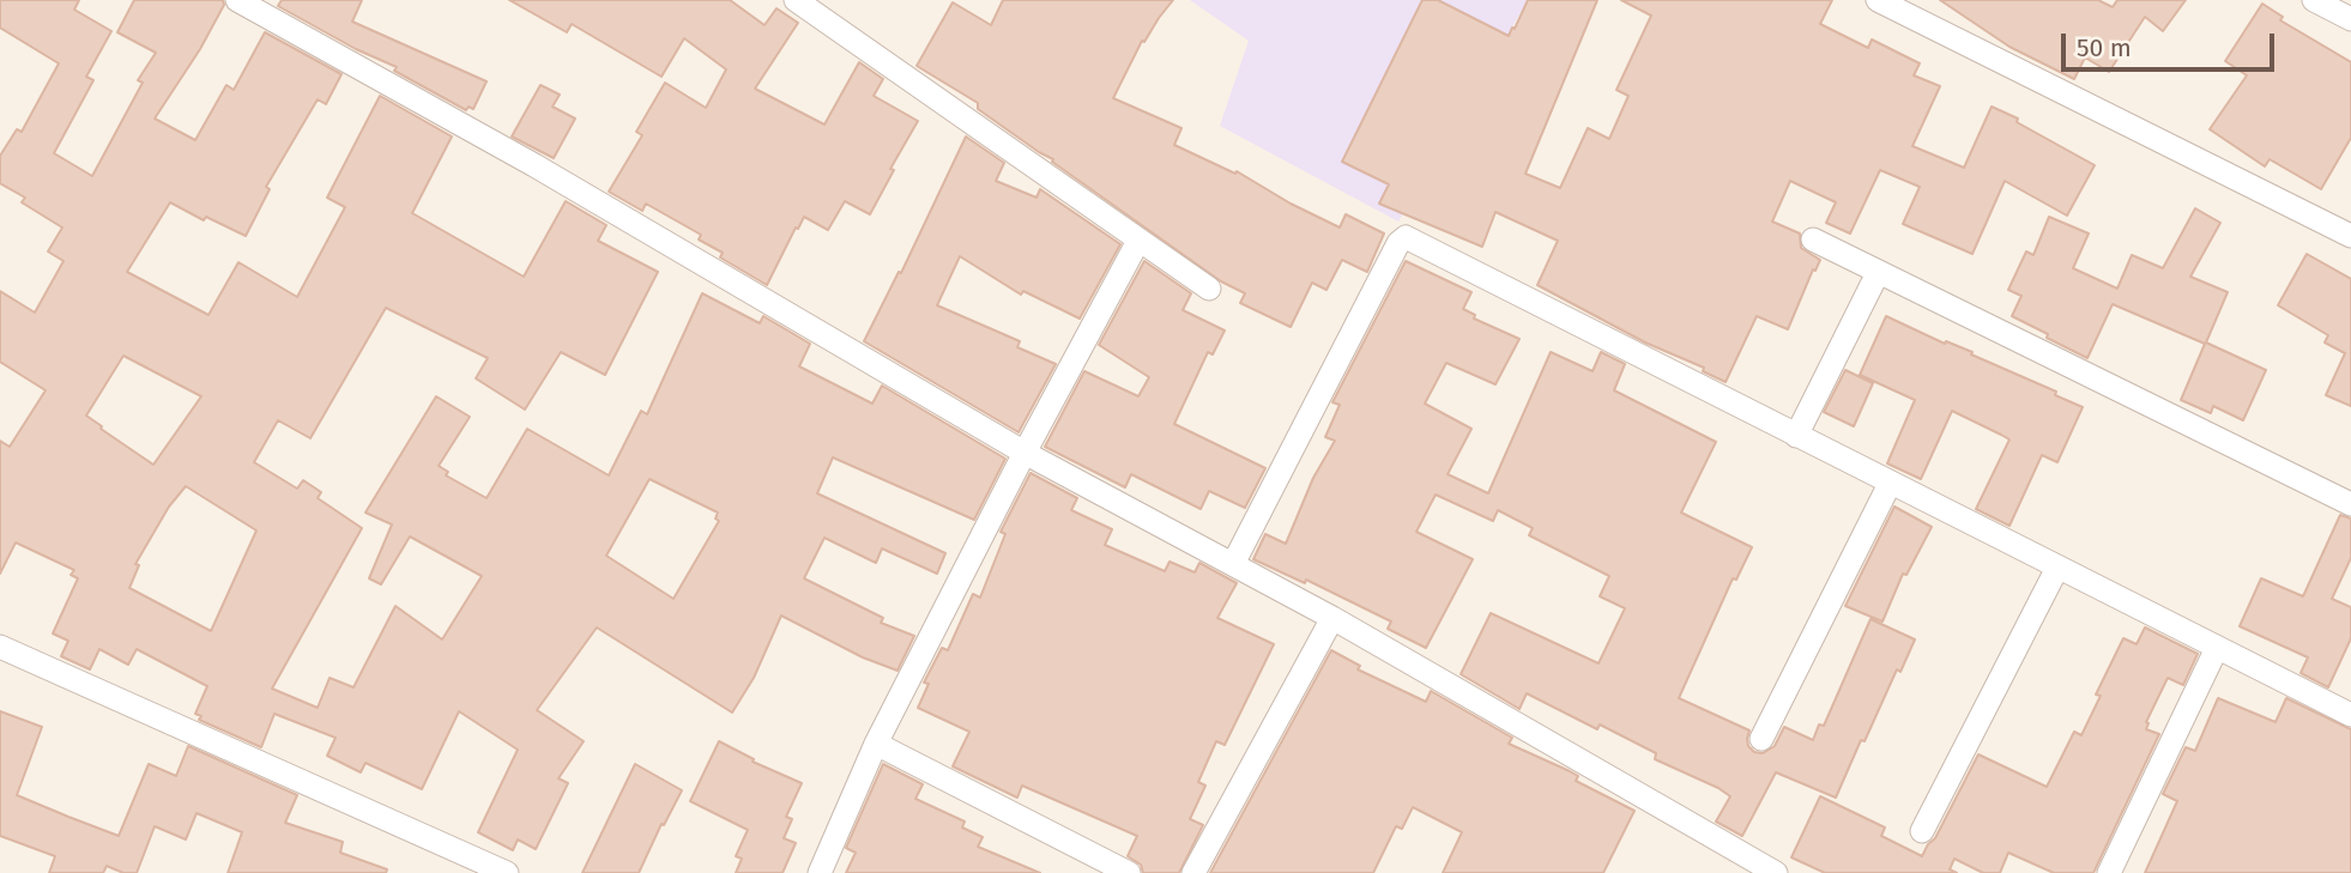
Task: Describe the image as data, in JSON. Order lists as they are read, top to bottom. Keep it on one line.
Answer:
{"scale_bar":"50 m"}
